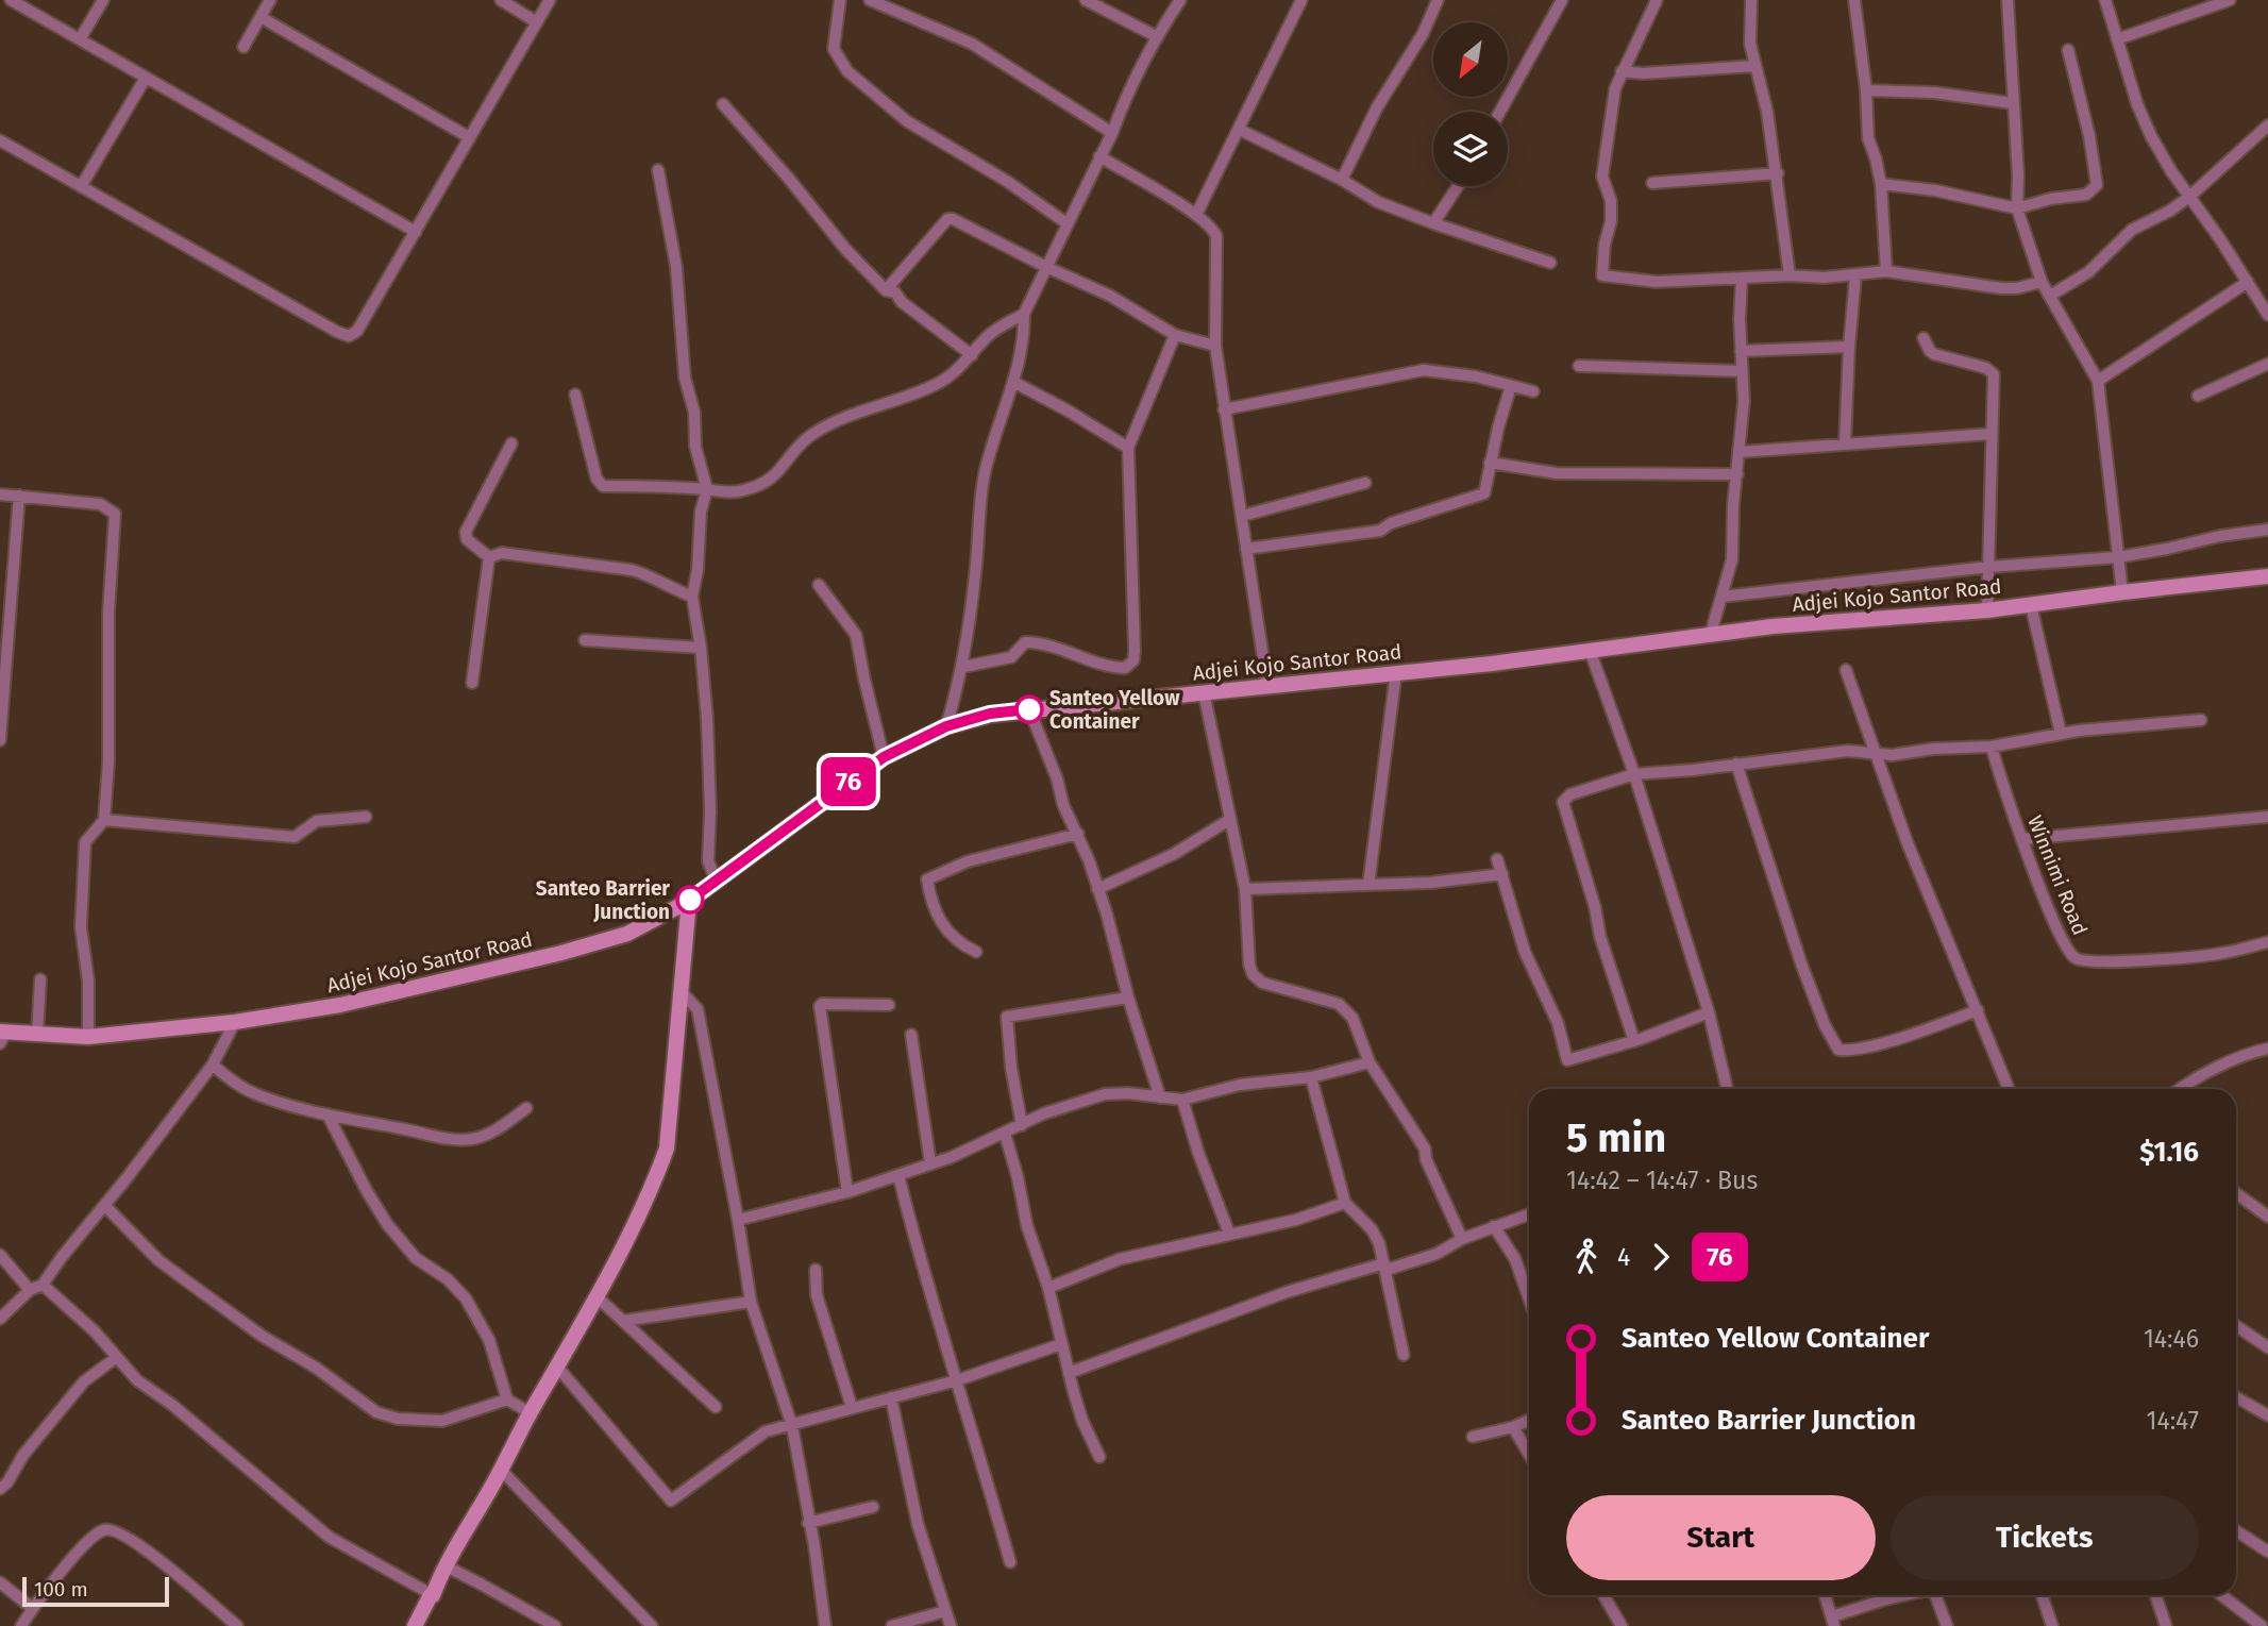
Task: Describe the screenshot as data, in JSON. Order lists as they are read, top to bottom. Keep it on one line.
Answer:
{"streets":{"street":["Adjei Kojo Santor Road","Winnimi Road"]},"places":["Santeo Yellow Container","Santeo Barrier Junction"],"lines":["bus line 76"],"scale_bar":"100 m","north":"bottom left","page":{"on_map":"76","heading":["5 min","14:42 – 14:47 · Bus","$1.16"],"legs":["4","76"],"list":[{"name":"Santeo Yellow Container","value":"14:46"},{"name":"Santeo Barrier Junction","value":"14:47"}],"buttons":["Start","Tickets"],"scale":"100 m"}}
